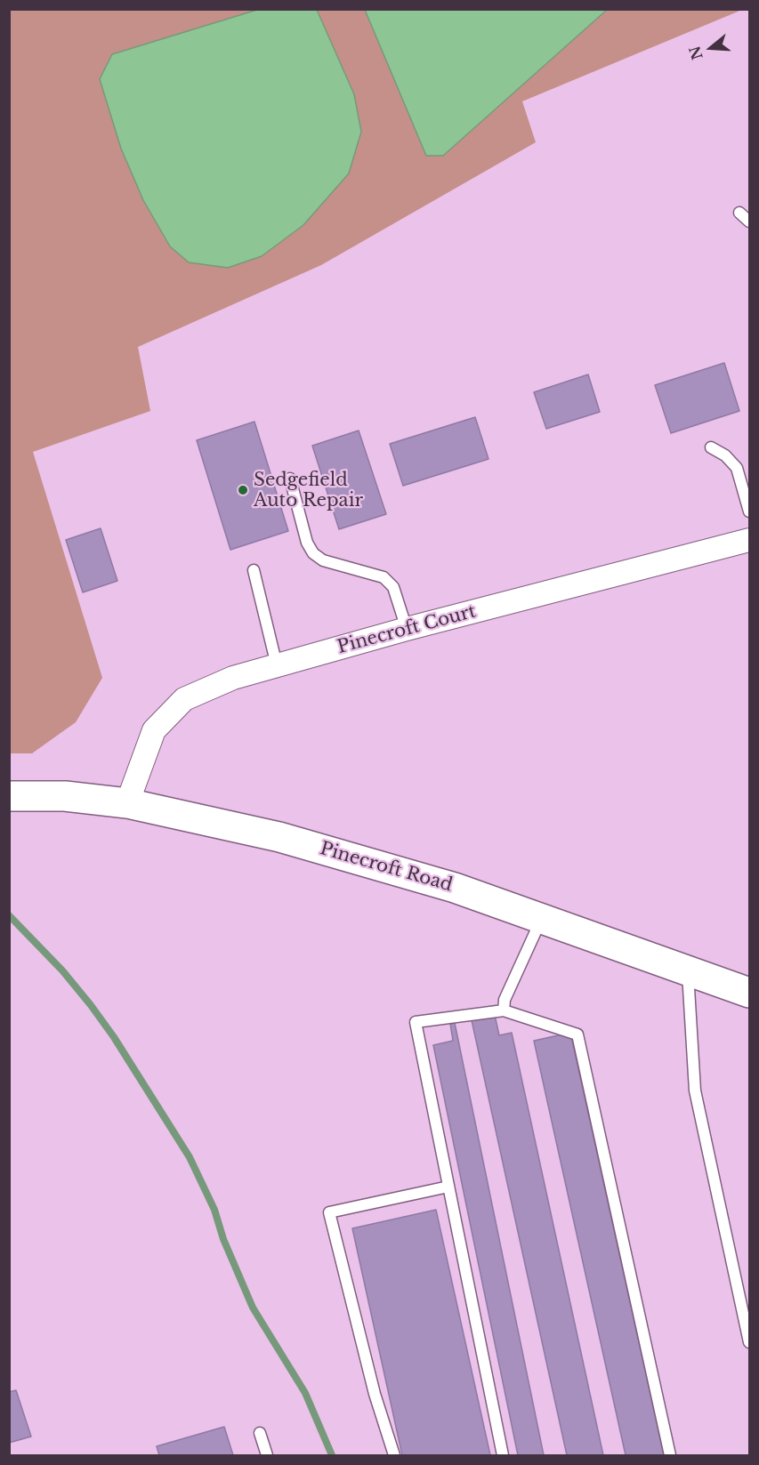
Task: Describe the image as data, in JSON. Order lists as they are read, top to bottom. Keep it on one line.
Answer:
{"streets":{"street":["Pinecroft Court","Pinecroft Road"]},"crossings":[["Pinecroft Court","Pinecroft Road"]],"places":["Sedgefield Auto Repair"],"north":"left"}
